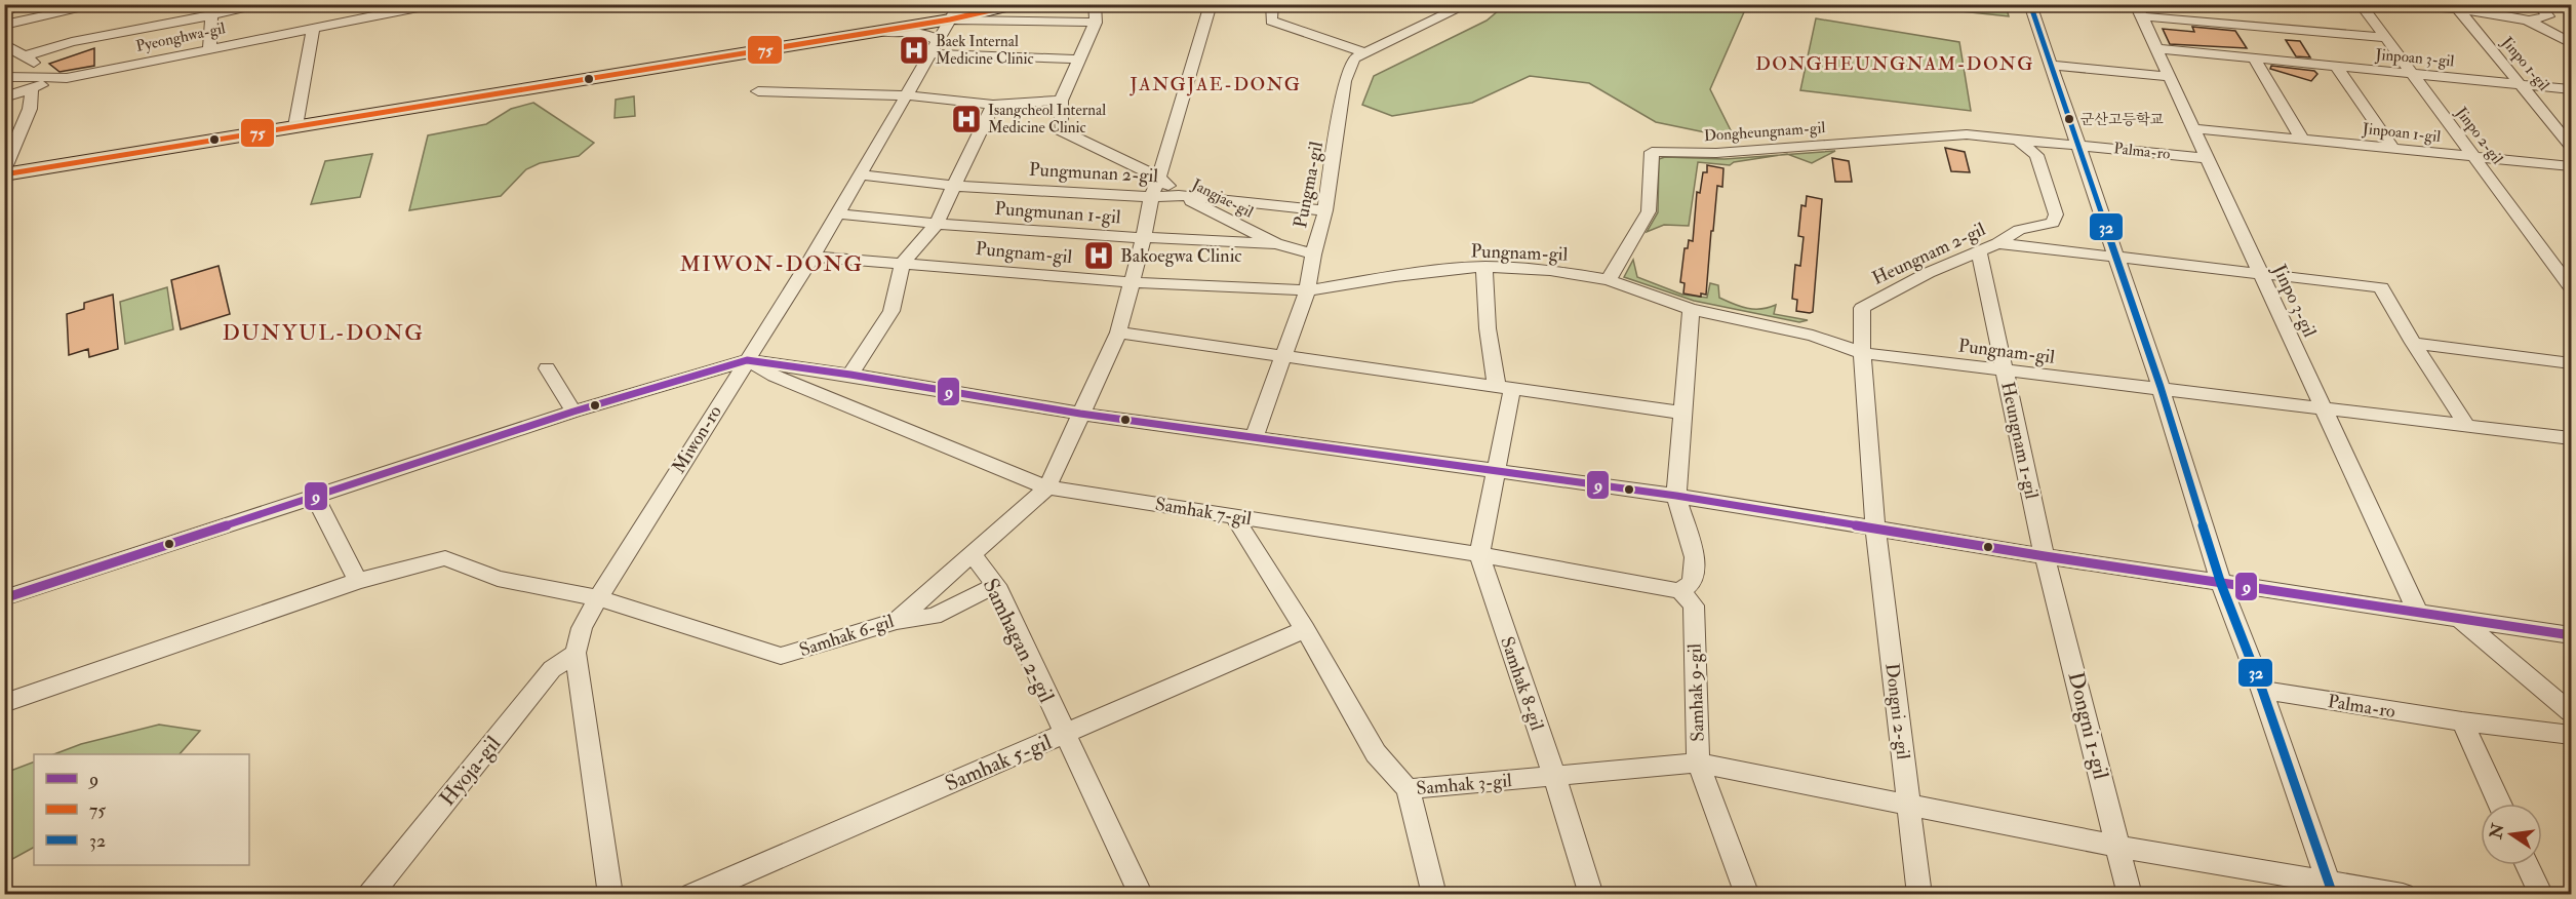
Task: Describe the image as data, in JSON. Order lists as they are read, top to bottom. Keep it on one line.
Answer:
{"streets":{"street":["Pyeonghwa-gil","Jinpoan 3-gil","Jinpo 1-gil","Dongheungnam-gil","Jinpoan 1-gil","Jinpo 2-gil","Palma-ro","Pungmunan 2-gil","Pungma-gil","Jangjae-gil","Pungmunan 1-gil","Pungnam-gil","Heungnam 2-gil","Jinpo 3-gil","Miwon-ro","Heungnam 1-gil","Samhak 7-gil","Samhak 6-gil","Samhagan 2-gil","Samhak 8-gil","Samhak 9-gil","Dongni 2-gil","Dongni 1-gil","Samhak 5-gil","Hyoja-gil","Samhak 3-gil"]},"crossings":[["Jinpoan 3-gil","Jinpo 1-gil"],["Jinpoan 3-gil","Jinpo 2-gil"],["Jinpoan 3-gil","Jinpo 3-gil"],["Dongheungnam-gil","Palma-ro"],["Dongheungnam-gil","Pungnam-gil"],["Dongheungnam-gil","Heungnam 2-gil"],["Jinpoan 1-gil","Jinpo 2-gil"],["Jinpoan 1-gil","Jinpo 3-gil"],["Palma-ro","Jinpo 3-gil"],["Pungmunan 2-gil","Pungma-gil"],["Pungmunan 2-gil","Jangjae-gil"],["Pungmunan 2-gil","Miwon-ro"],["Pungmunan 2-gil","Samhak 6-gil"],["Pungma-gil","Jangjae-gil"],["Pungma-gil","Pungnam-gil"],["Jangjae-gil","Pungmunan 1-gil"],["Jangjae-gil","Samhak 6-gil"],["Pungmunan 1-gil","Miwon-ro"],["Pungmunan 1-gil","Samhak 6-gil"],["Pungnam-gil","Heungnam 2-gil"],["Pungnam-gil","Jinpo 3-gil"],["Pungnam-gil","Miwon-ro"],["Pungnam-gil","Heungnam 1-gil"],["Pungnam-gil","Samhak 6-gil"],["Heungnam 2-gil","Heungnam 1-gil"],["Heungnam 2-gil","Dongni 2-gil"],["Miwon-ro","Samhak 7-gil"],["Miwon-ro","Samhak 6-gil"],["Miwon-ro","Hyoja-gil"],["Heungnam 1-gil","Dongni 1-gil"],["Samhak 7-gil","Samhak 6-gil"],["Samhak 7-gil","Samhak 8-gil"],["Samhak 7-gil","Samhak 9-gil"],["Samhak 7-gil","Samhak 3-gil"],["Samhak 6-gil","Samhagan 2-gil"],["Samhagan 2-gil","Samhak 5-gil"],["Samhak 8-gil","Samhak 3-gil"],["Samhak 9-gil","Samhak 3-gil"],["Dongni 2-gil","Samhak 3-gil"],["Dongni 1-gil","Samhak 3-gil"],["Samhak 5-gil","Samhak 3-gil"]],"districts":["DONGHEUNGNAM-DONG","JANGJAE-DONG","MIWON-DONG","DUNYUL-DONG"],"places":{"hospital":["Baek Internal Medicine Clinic","Isangcheol Internal Medicine Clinic","Bakoegwa Clinic"],"other":["군산고등학교"]},"lines":["transit line 75","transit line 32","transit line 9"],"legend":["9","75","32"],"north":"left"}
